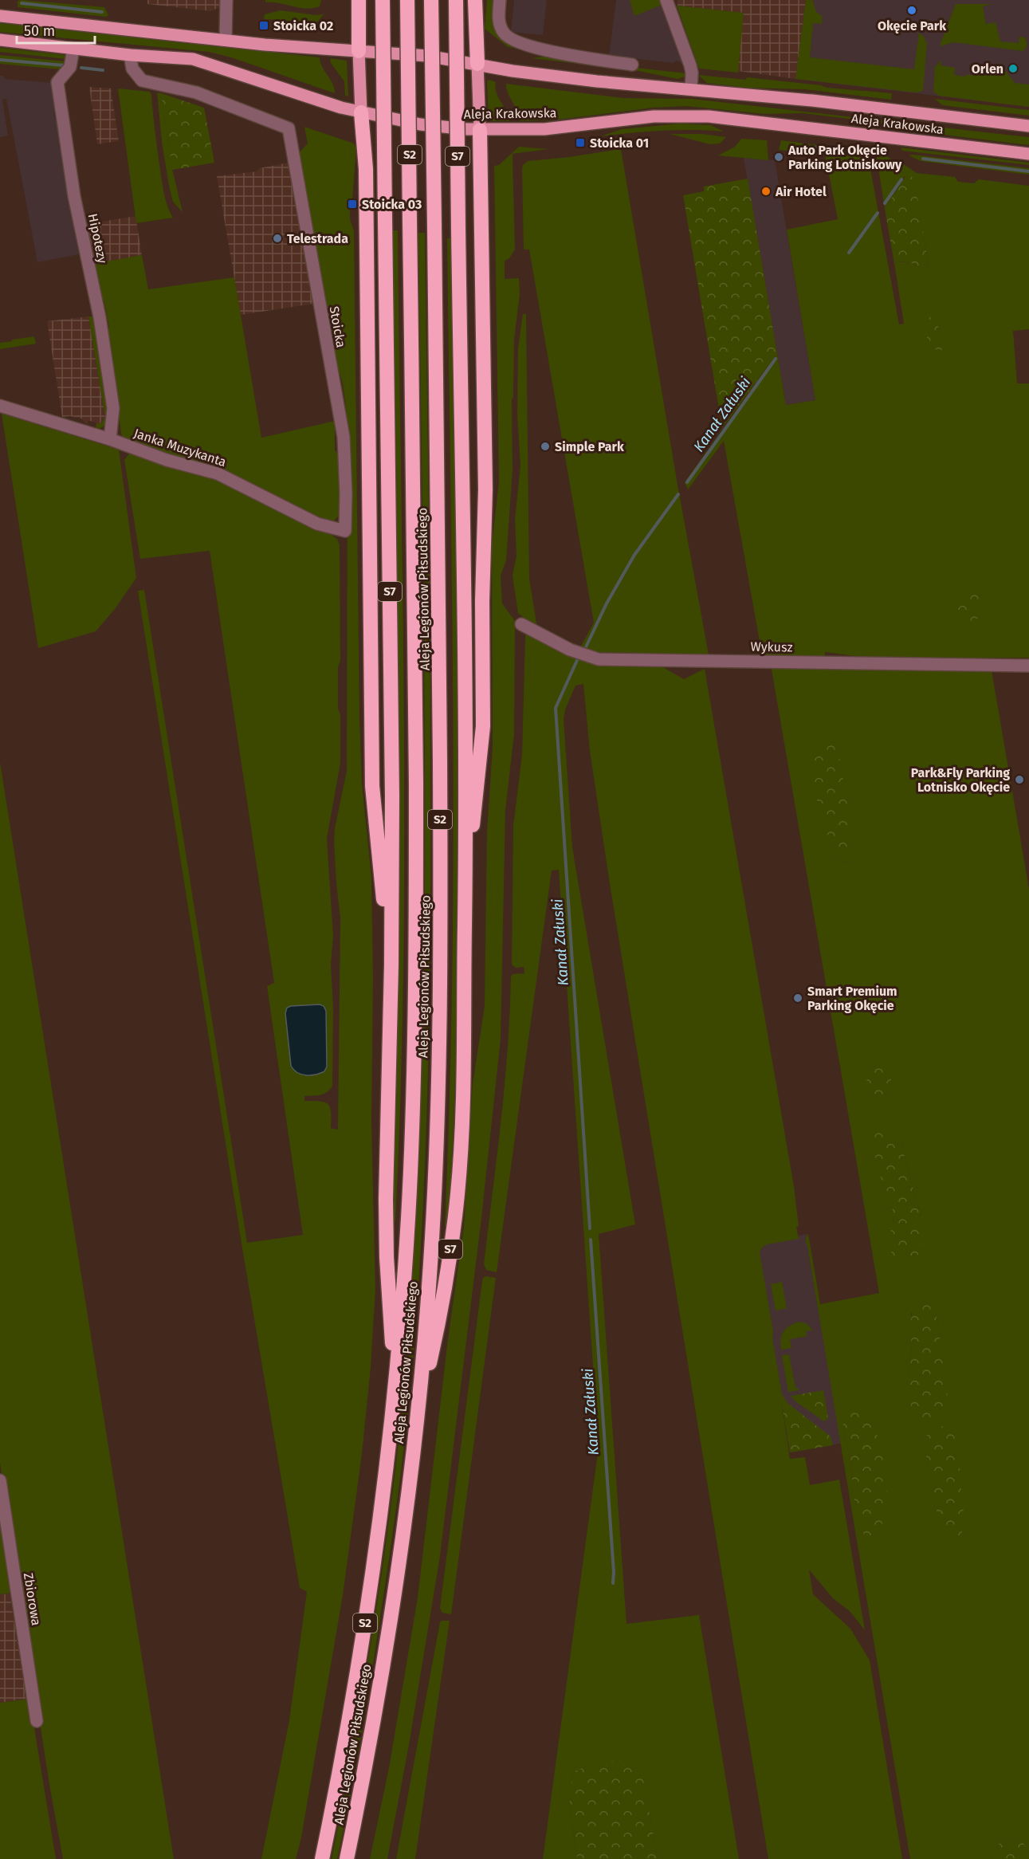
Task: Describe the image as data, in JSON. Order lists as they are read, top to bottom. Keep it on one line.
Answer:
{"streets":{"highway":["S2","S7","Aleja Legionów Piłsudskiego"],"main road":["Aleja Krakowska"],"street":["Hipotezy","Stoicka","Janka Muzykanta","Wykusz","Zbiorowa"]},"crossings":[["Aleja Krakowska","Hipotezy"],["Aleja Krakowska","Stoicka"],["S7","Aleja Legionów Piłsudskiego"],["Hipotezy","Janka Muzykanta"],["Stoicka","Janka Muzykanta"]],"water":["Kanał Załuski"],"places":{"other":["Okęcie Park","Orlen","Auto Park Okęcie Parking Lotniskowy","Air Hotel","Telestrada","Simple Park","Park&Fly Parking Lotnisko Okęcie","Smart Premium Parking Okęcie"],"transit":["Stoicka 02","Stoicka 01","Stoicka 03"]},"scale_bar":"50 m"}
